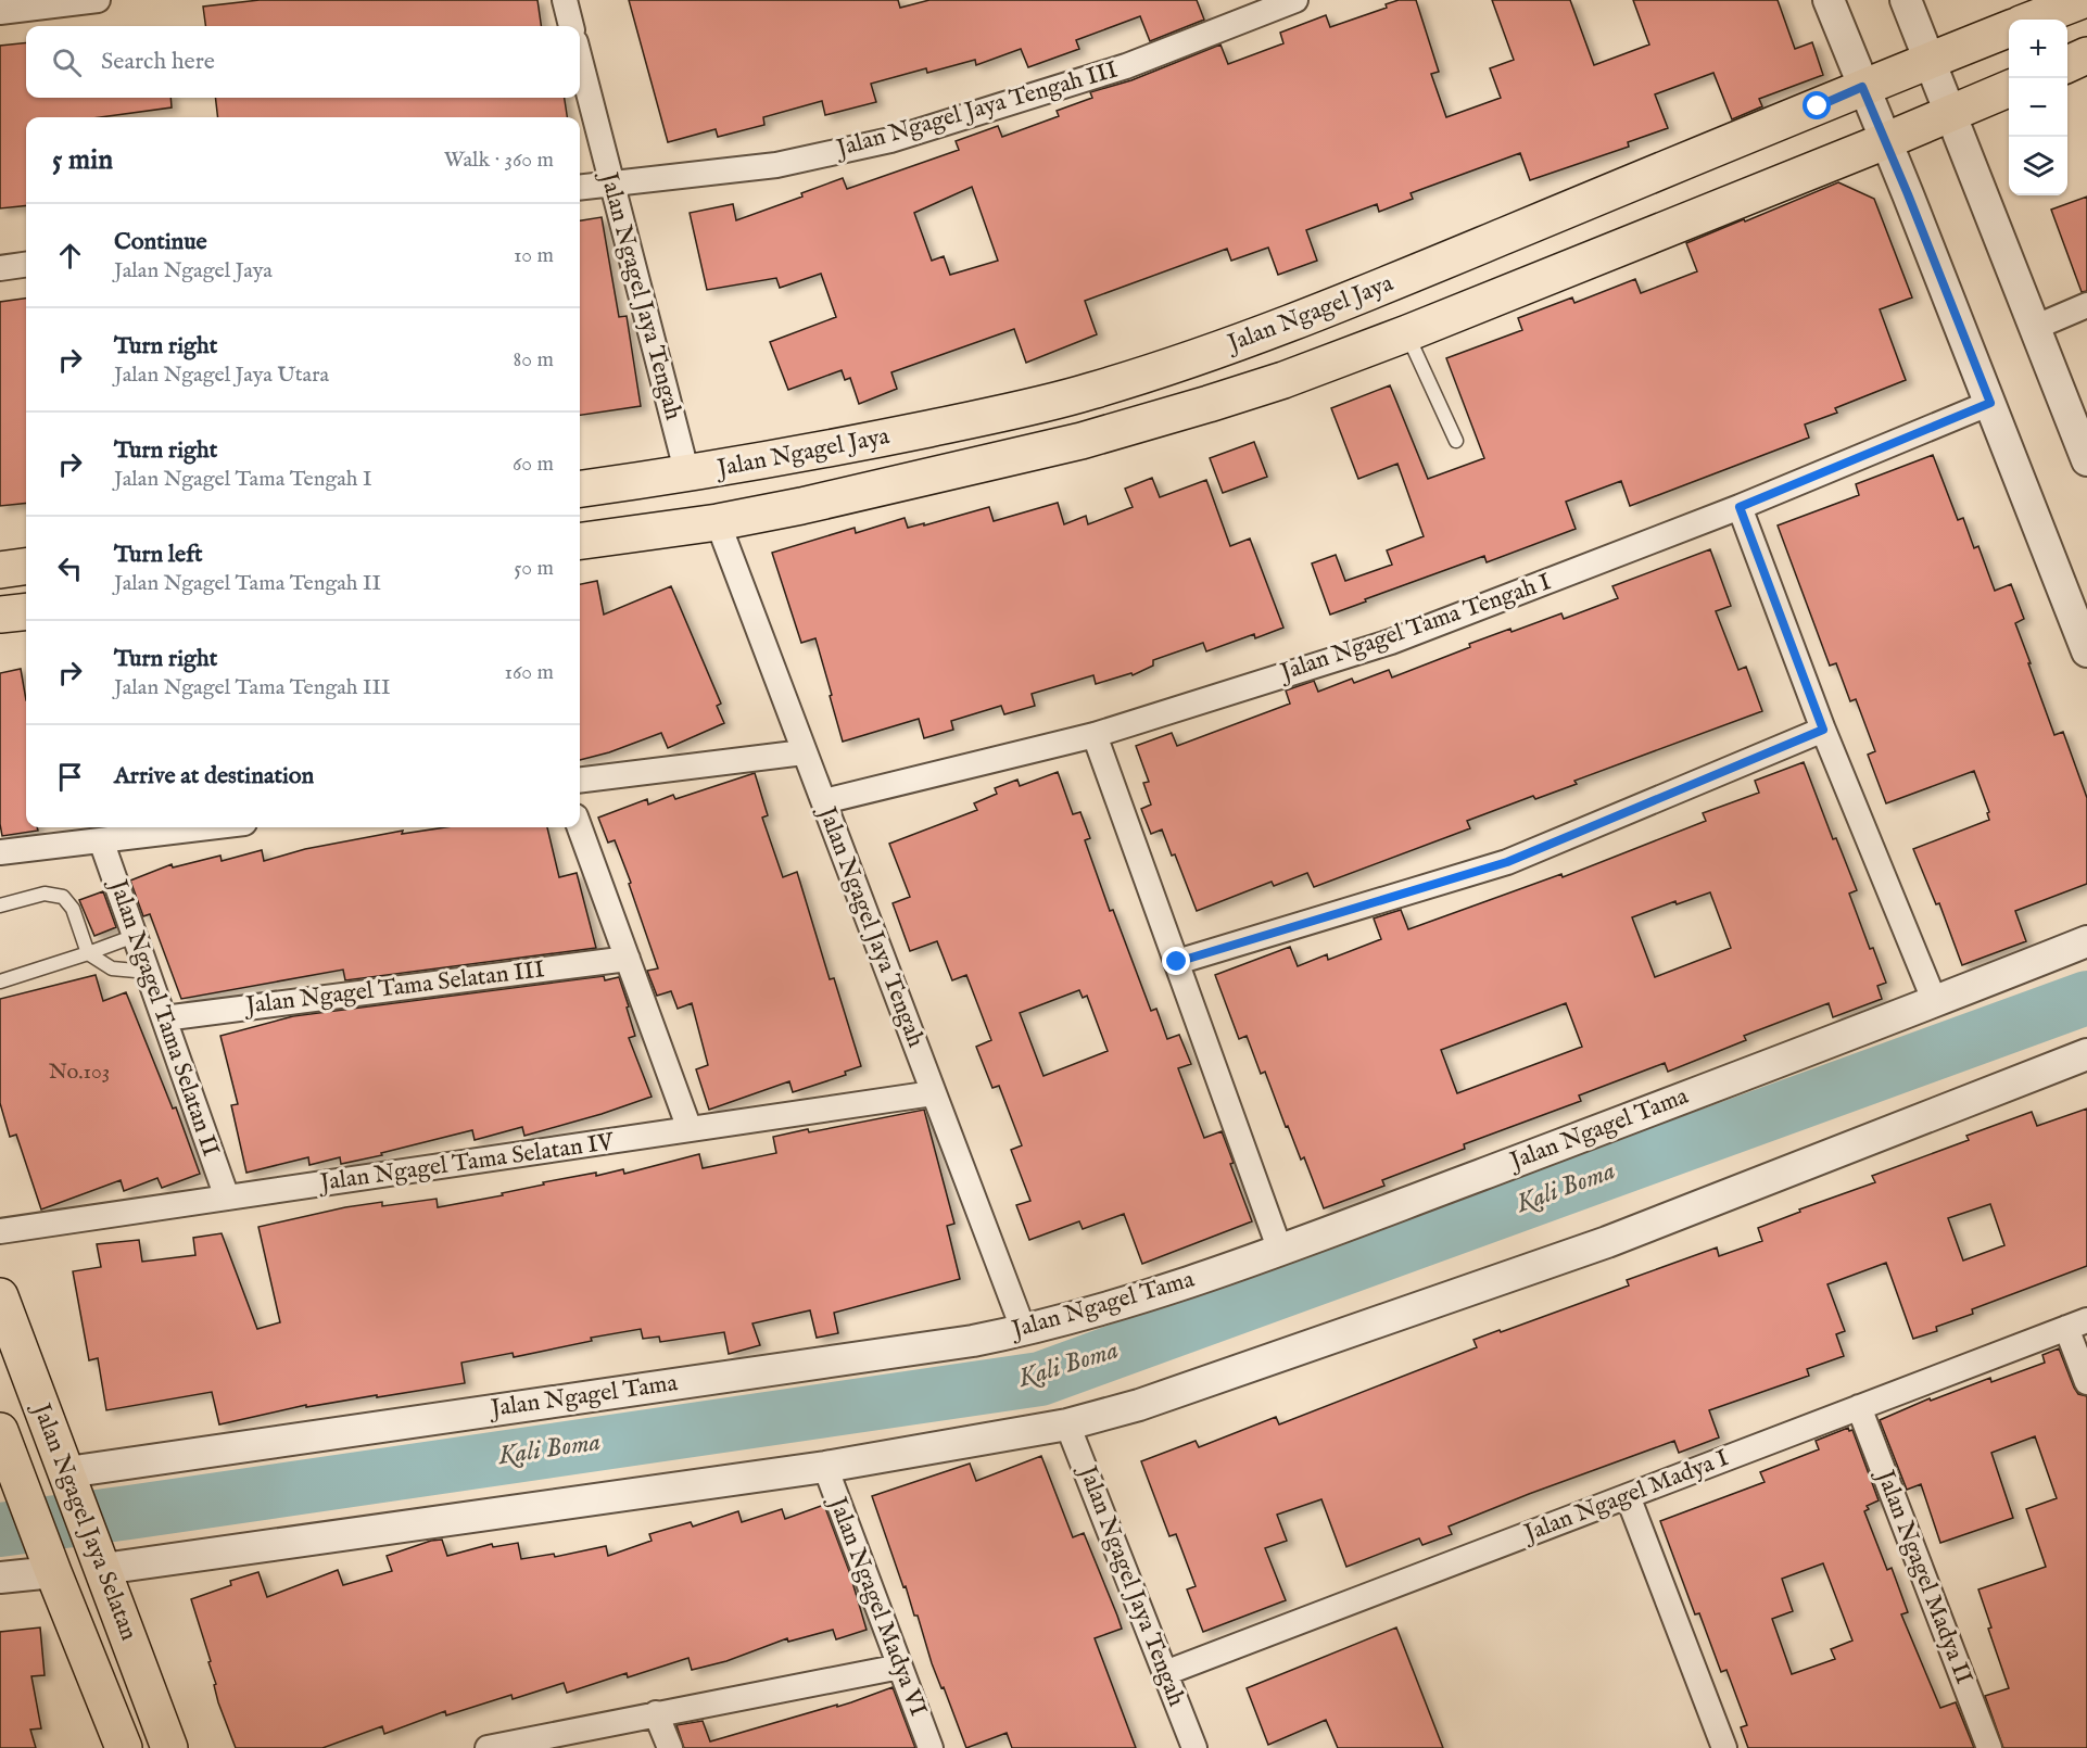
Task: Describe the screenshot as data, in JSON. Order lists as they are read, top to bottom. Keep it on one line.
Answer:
{"streets":{"main road":["Jalan Ngagel Jaya","Jalan Ngagel Jaya Selatan"],"street":["Jalan Ngagel Jaya Tengah III","Jalan Ngagel Jaya Tengah","Jalan Ngagel Tama Tengah I","Jalan Ngagel Tama Selatan III","Jalan Ngagel Tama Selatan II","Jalan Ngagel Tama","Jalan Ngagel Tama Selatan IV","Jalan Ngagel Madya I","Jalan Ngagel Madya II","Jalan Ngagel Madya VI"]},"crossings":[["Jalan Ngagel Jaya Tengah III","Jalan Ngagel Jaya Tengah"],["Jalan Ngagel Jaya Tengah","Jalan Ngagel Jaya"],["Jalan Ngagel Jaya Tengah","Jalan Ngagel Tama Tengah I"],["Jalan Ngagel Jaya Tengah","Jalan Ngagel Tama"],["Jalan Ngagel Jaya Tengah","Jalan Ngagel Tama Selatan IV"],["Jalan Ngagel Jaya Tengah","Jalan Ngagel Madya I"],["Jalan Ngagel Tama Selatan III","Jalan Ngagel Tama Selatan II"],["Jalan Ngagel Tama Selatan II","Jalan Ngagel Tama Selatan IV"],["Jalan Ngagel Tama","Jalan Ngagel Jaya Selatan"],["Jalan Ngagel Madya I","Jalan Ngagel Madya II"]],"water":["Kali Boma"],"house_numbers":["No.103"],"page":{"map_buttons":["+","−"],"search":"Search here","heading":["5 min","Walk · 360 m"],"list":[["Continue","Jalan Ngagel Jaya","10 m"],["Turn right","Jalan Ngagel Jaya Utara","80 m"],["Turn right","Jalan Ngagel Tama Tengah I","60 m"],["Turn left","Jalan Ngagel Tama Tengah II","50 m"],["Turn right","Jalan Ngagel Tama Tengah III","160 m"],"Arrive at destination"]}}
